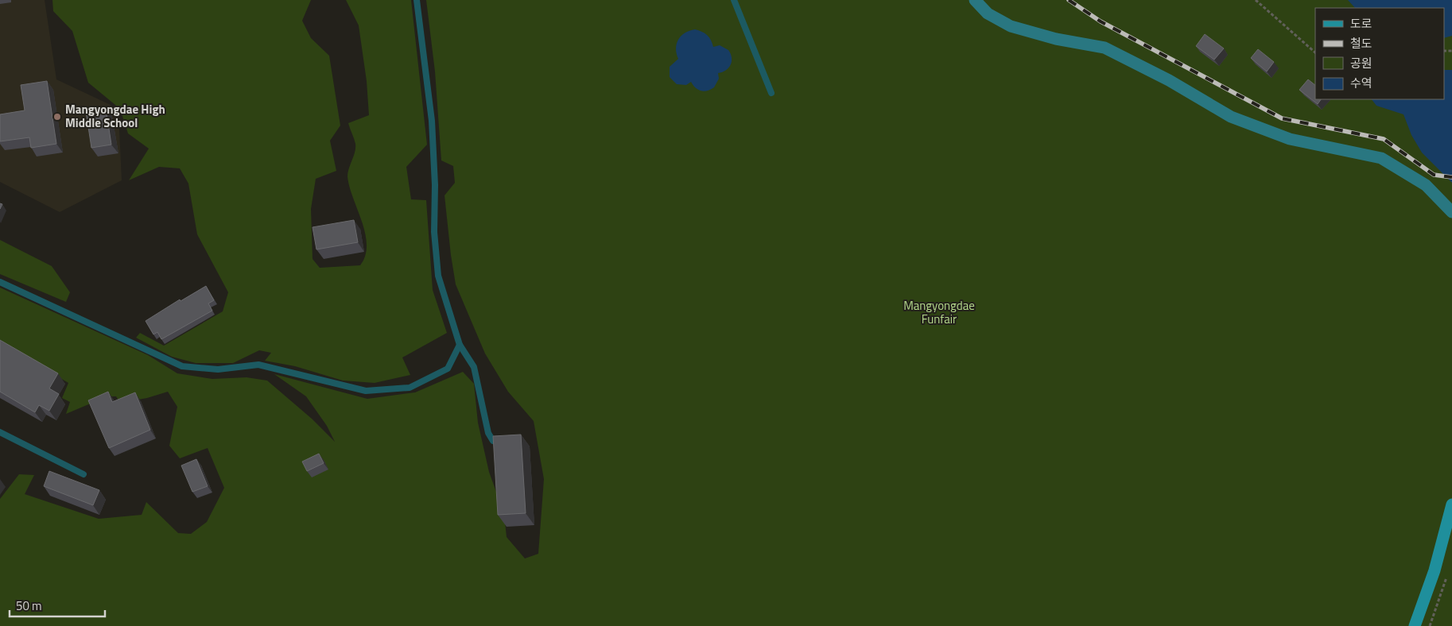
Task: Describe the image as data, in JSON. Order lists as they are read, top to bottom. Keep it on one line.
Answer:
{"parks":["Mangyongdae Funfair"],"places":["Mangyongdae High Middle School"],"legend":["도로","철도","공원","수역"],"scale_bar":"50 m"}
